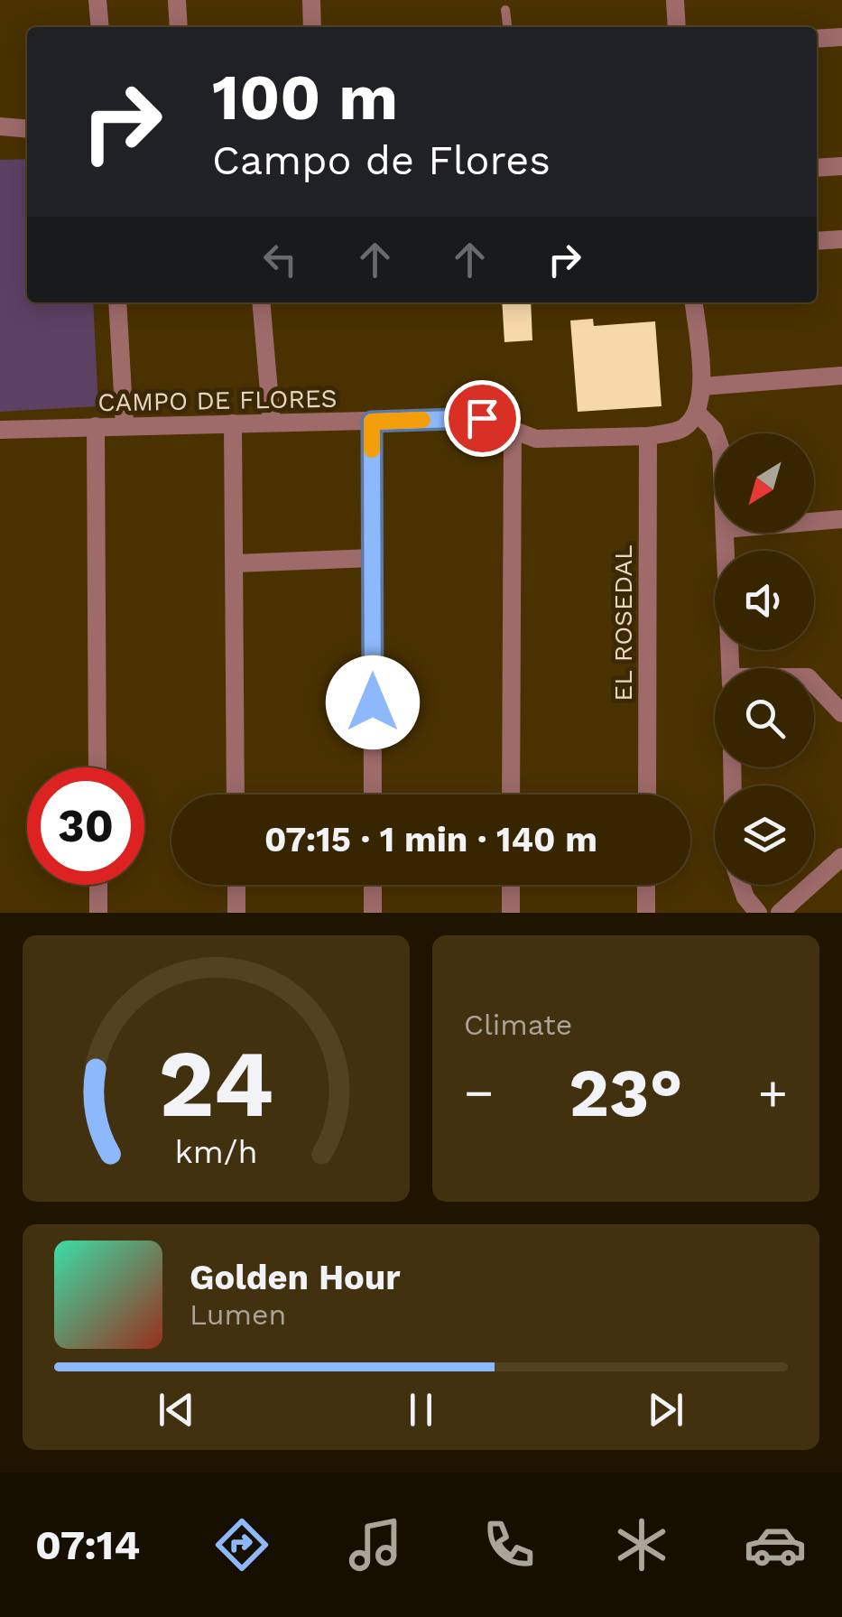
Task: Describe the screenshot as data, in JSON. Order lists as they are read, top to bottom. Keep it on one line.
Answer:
{"streets":{"street":["CAMPO DE FLORES","EL ROSEDAL"]},"crossings":[["CAMPO DE FLORES","EL ROSEDAL"]],"north":"bottom left","page":{"turn":["100 m","Campo de Flores"],"limit":"30","trip":"07:15 · 1 min · 140 m","tile":"Climate","heat":["−","23°","+"],"song":["Golden Hour","Lumen"],"tabs":"07:14","gauge":["24","km/h"]}}
